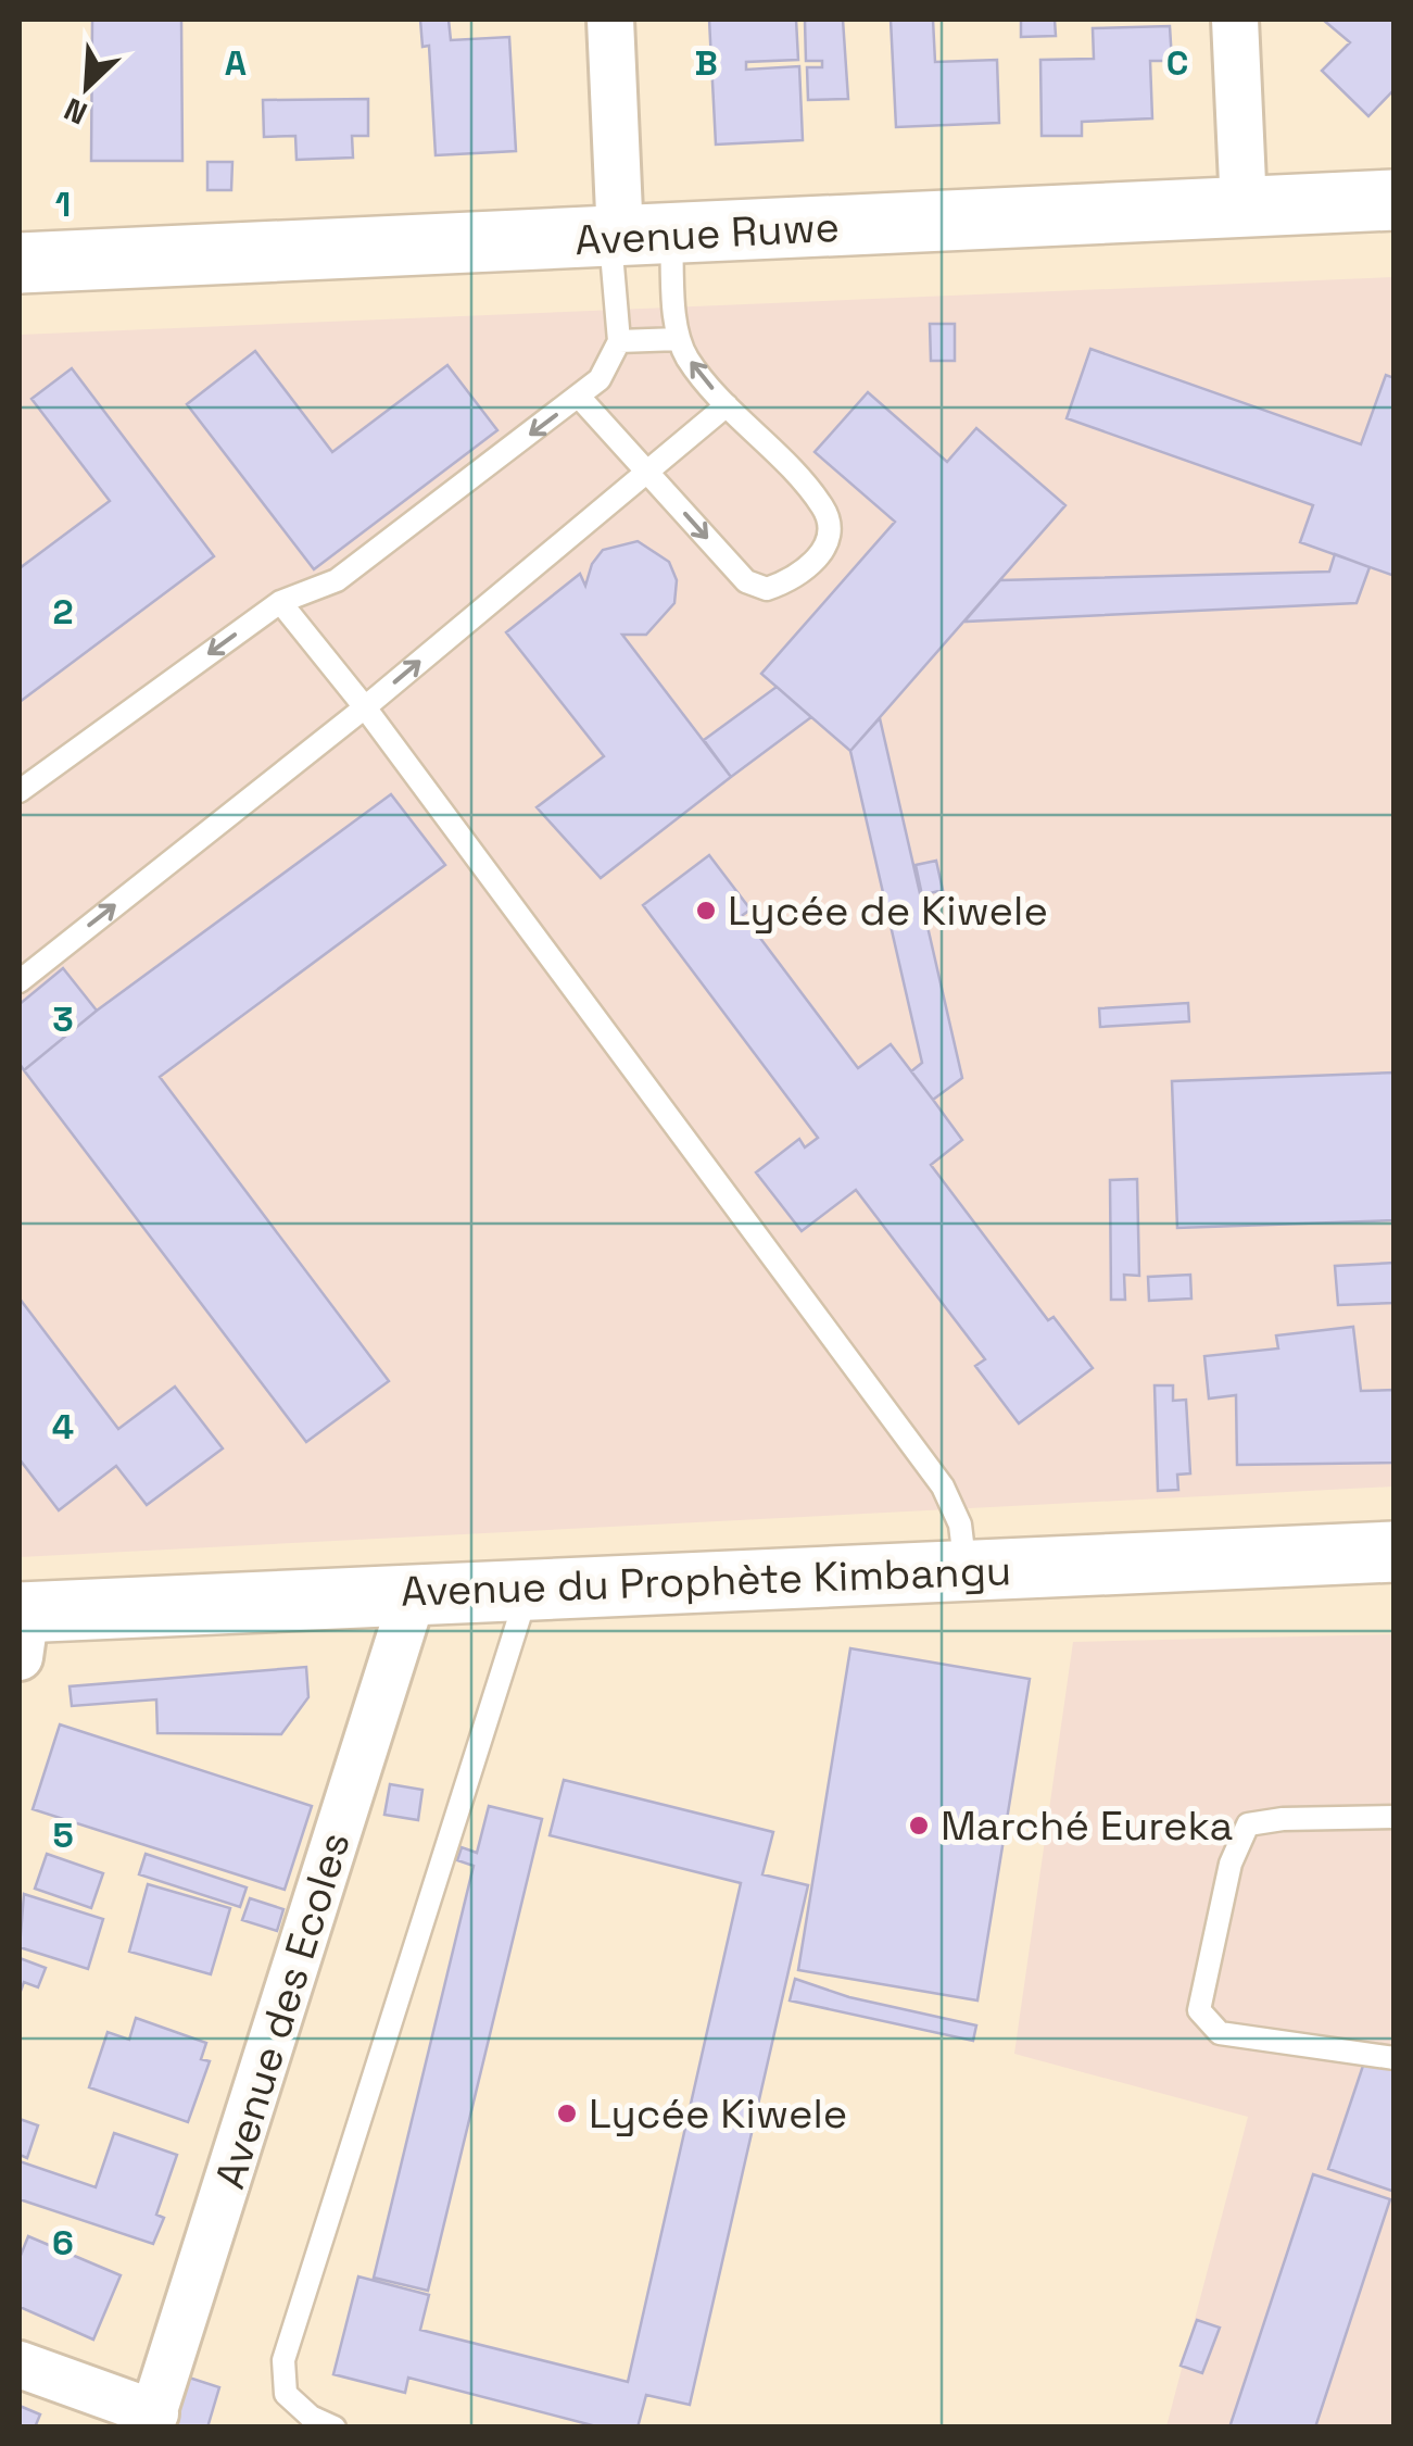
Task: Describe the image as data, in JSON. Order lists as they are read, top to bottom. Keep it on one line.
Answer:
{"streets":{"street":["Avenue Ruwe","Avenue du Prophète Kimbangu","Avenue des Ecoles"]},"crossings":[["Avenue du Prophète Kimbangu","Avenue des Ecoles"]],"places":["Lycée de Kiwele","Marché Eureka","Lycée Kiwele"],"north":"bottom left","grid":{"columns":["A","B","C"],"rows":["1","2","3","4","5","6"]}}
